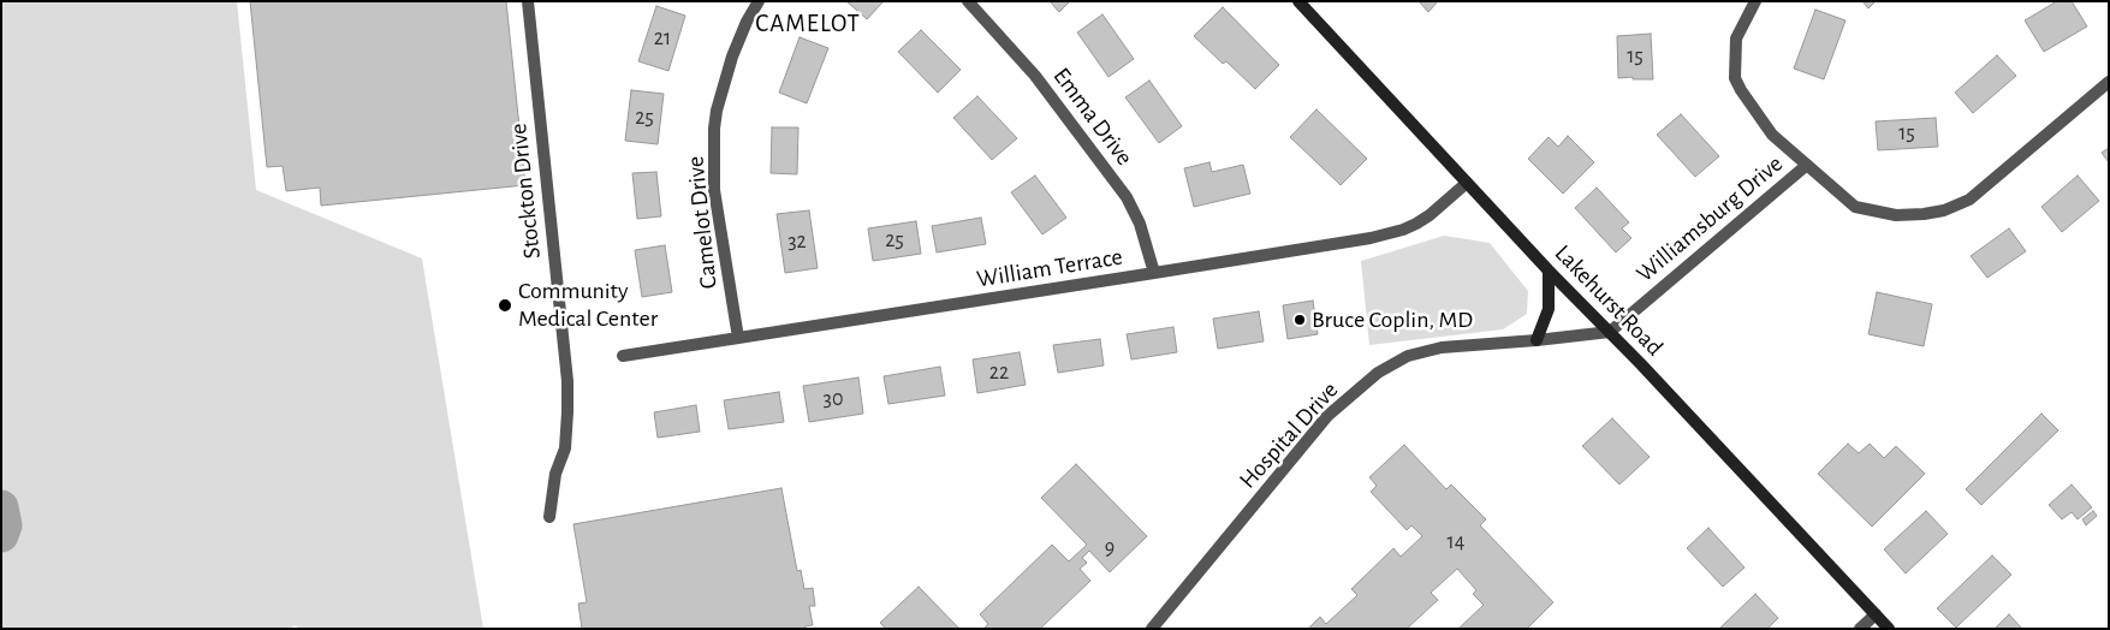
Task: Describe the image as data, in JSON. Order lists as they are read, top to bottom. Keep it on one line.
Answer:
{"streets":{"main road":["Lakehurst Road"],"street":["Emma Drive","Stockton Drive","Williamsburg Drive","Camelot Drive","William Terrace","Hospital Drive"]},"crossings":[["Emma Drive","William Terrace"],["Williamsburg Drive","Lakehurst Road"],["Williamsburg Drive","Hospital Drive"],["Camelot Drive","William Terrace"],["William Terrace","Lakehurst Road"],["Lakehurst Road","Hospital Drive"]],"districts":["CAMELOT"],"places":["Community Medical Center","Bruce Coplin, MD"],"house_numbers":["21","15","25","15","25","32","22","30","14","9"]}
